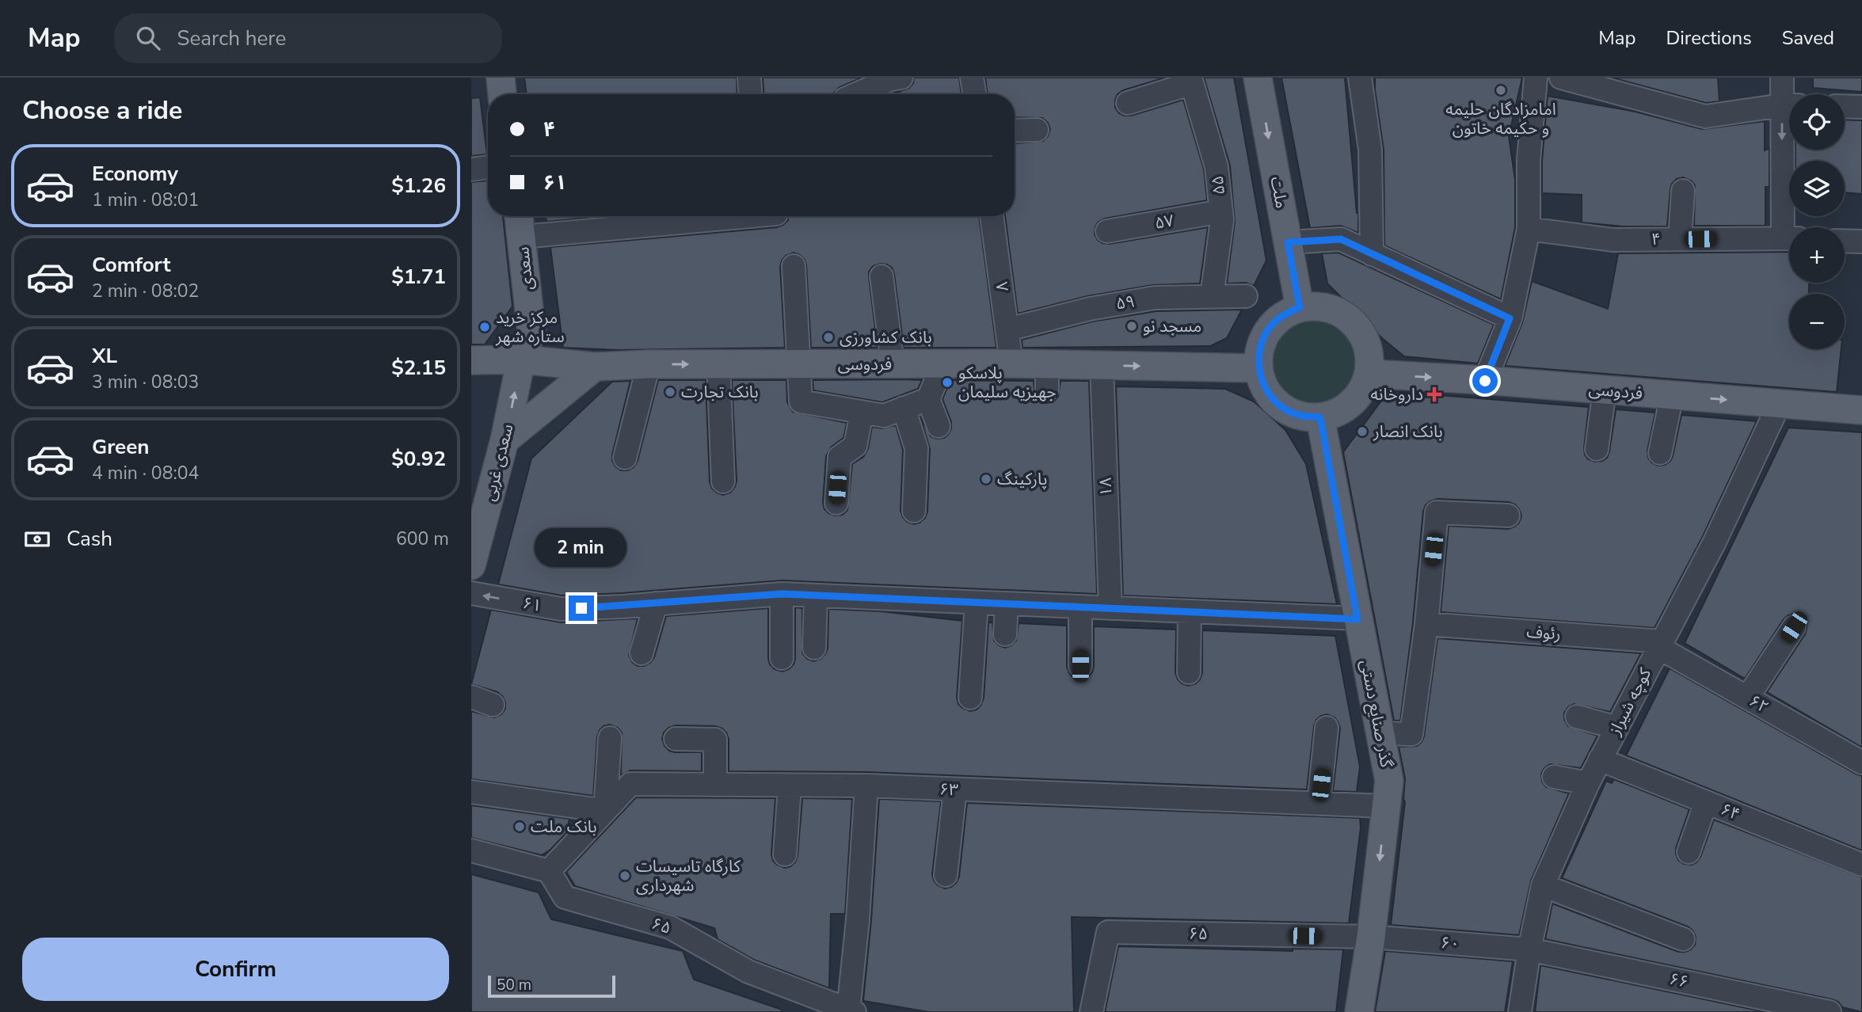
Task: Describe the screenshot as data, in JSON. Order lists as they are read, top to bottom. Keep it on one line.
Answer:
{"streets":{"main road":["ملت","سعدی","فردوسی","سعدی غربی","گذر صنایع دستی"],"street":["۵۵","۵۷","۴","۷","۵۹","۱۸","۶۱","رئوف","کوچه شیراز","۶۲","۶۳","۶۴","۶۵","۶۰","۶۶"]},"crossings":[["۵۵","۵۷"],["۵۵","۵۹"],["ملت","فردوسی"],["ملت","گذر صنایع دستی"],["سعدی","فردوسی"],["سعدی","سعدی غربی"],["۷","۵۹"],["۷","فردوسی"],["فردوسی","سعدی غربی"],["فردوسی","۱۸"],["فردوسی","کوچه شیراز"],["فردوسی","گذر صنایع دستی"],["۱۸","۶۱"],["۶۱","گذر صنایع دستی"],["رئوف","کوچه شیراز"],["رئوف","۶۲"],["کوچه شیراز","۶۲"],["کوچه شیراز","۶۴"],["کوچه شیراز","۶۰"],["کوچه شیراز","۶۶"],["گذر صنایع دستی","۶۳"],["گذر صنایع دستی","۶۵"],["گذر صنایع دستی","۶۰"],["۶۳","۶۵"],["۶۵","۶۰"],["۶۰","۶۶"]],"one_way":["ملت","سعدی غربی"],"places":{"other":["امامزادگان حلیمه و حکیمه خاتون","مسجد نو","مرکز خرید ستاره شهر","بانک کشاورزی","پلاسکو جهیزیه سلیمان","بانک تجارت","بانک انصار","پارکینگ","بانک ملت","کارگاه تاسیسات شهرداری"],"health":["داروخانه"]},"scale_bar":"50 m","page":{"header":"Map","search":"Search here","nav":["Map","Directions","Saved"],"heading":"Choose a ride","map_buttons":["+","−"],"banner":["۴","۶۱"],"list":[{"name":"Economy","note":"1 min · 08:01","value":"$1.26"},{"name":"Comfort","note":"2 min · 08:02","value":"$1.71"},{"name":"XL","note":"3 min · 08:03","value":"$2.15"},{"name":"Green","note":"4 min · 08:04","value":"$0.92"}],"pay":["Cash","600 m"],"bubble":"2 min","buttons":"Confirm","scale":"50 m"}}
